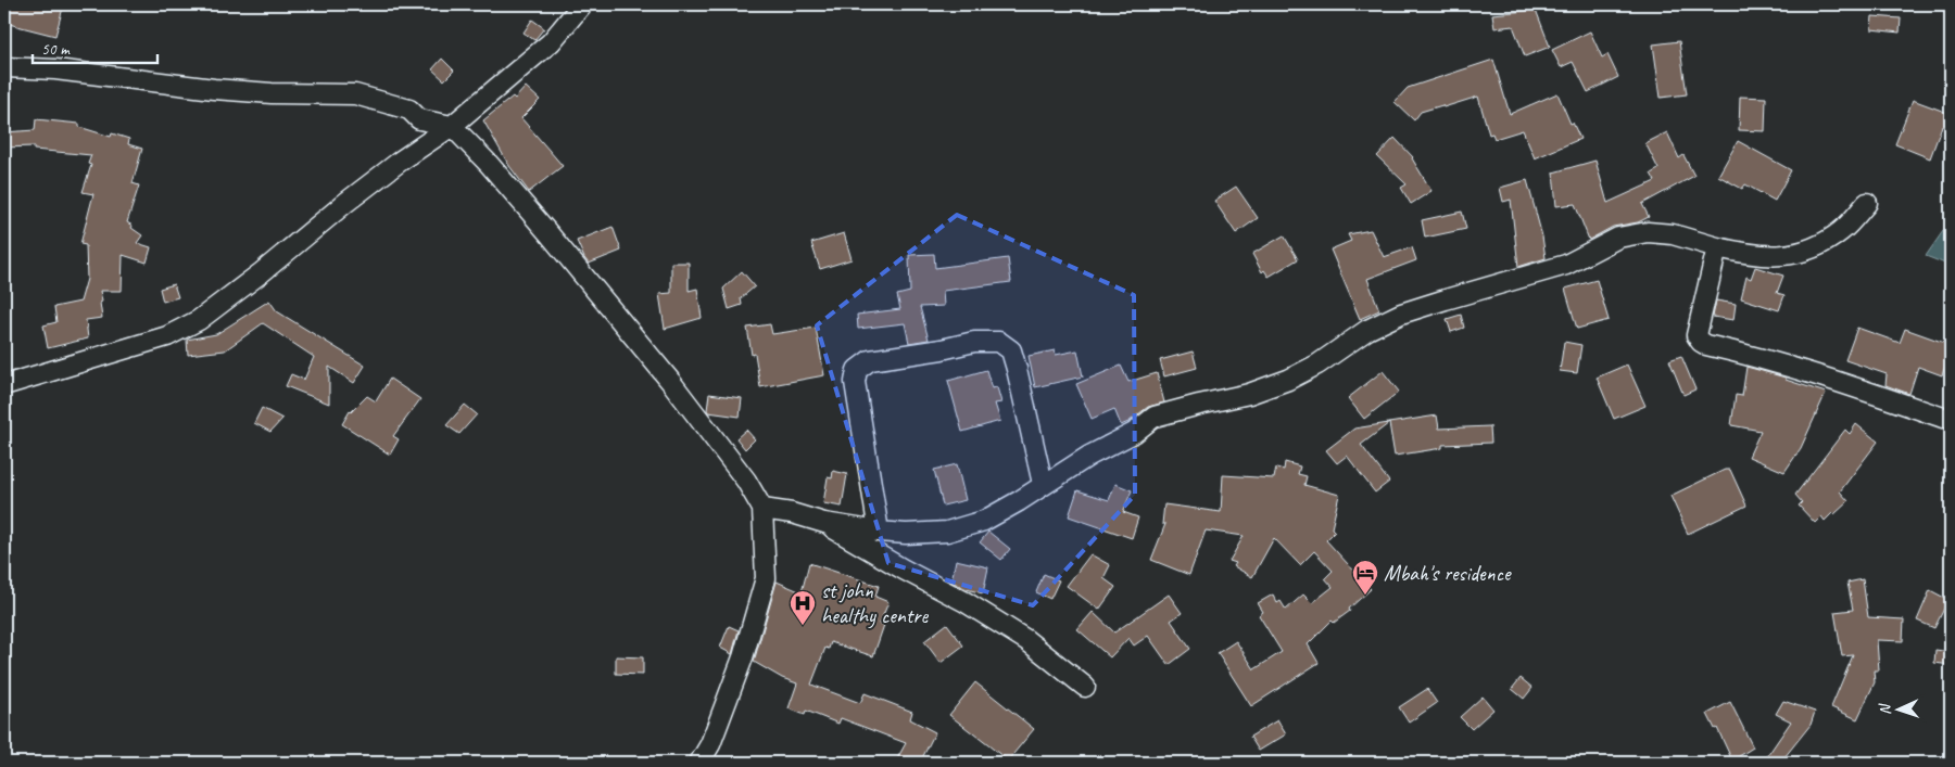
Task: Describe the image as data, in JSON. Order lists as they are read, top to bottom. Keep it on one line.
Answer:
{"places":{"hotel":["Mbah's residence"],"hospital":["st john healthy centre"]},"scale_bar":"50 m","north":"left"}
